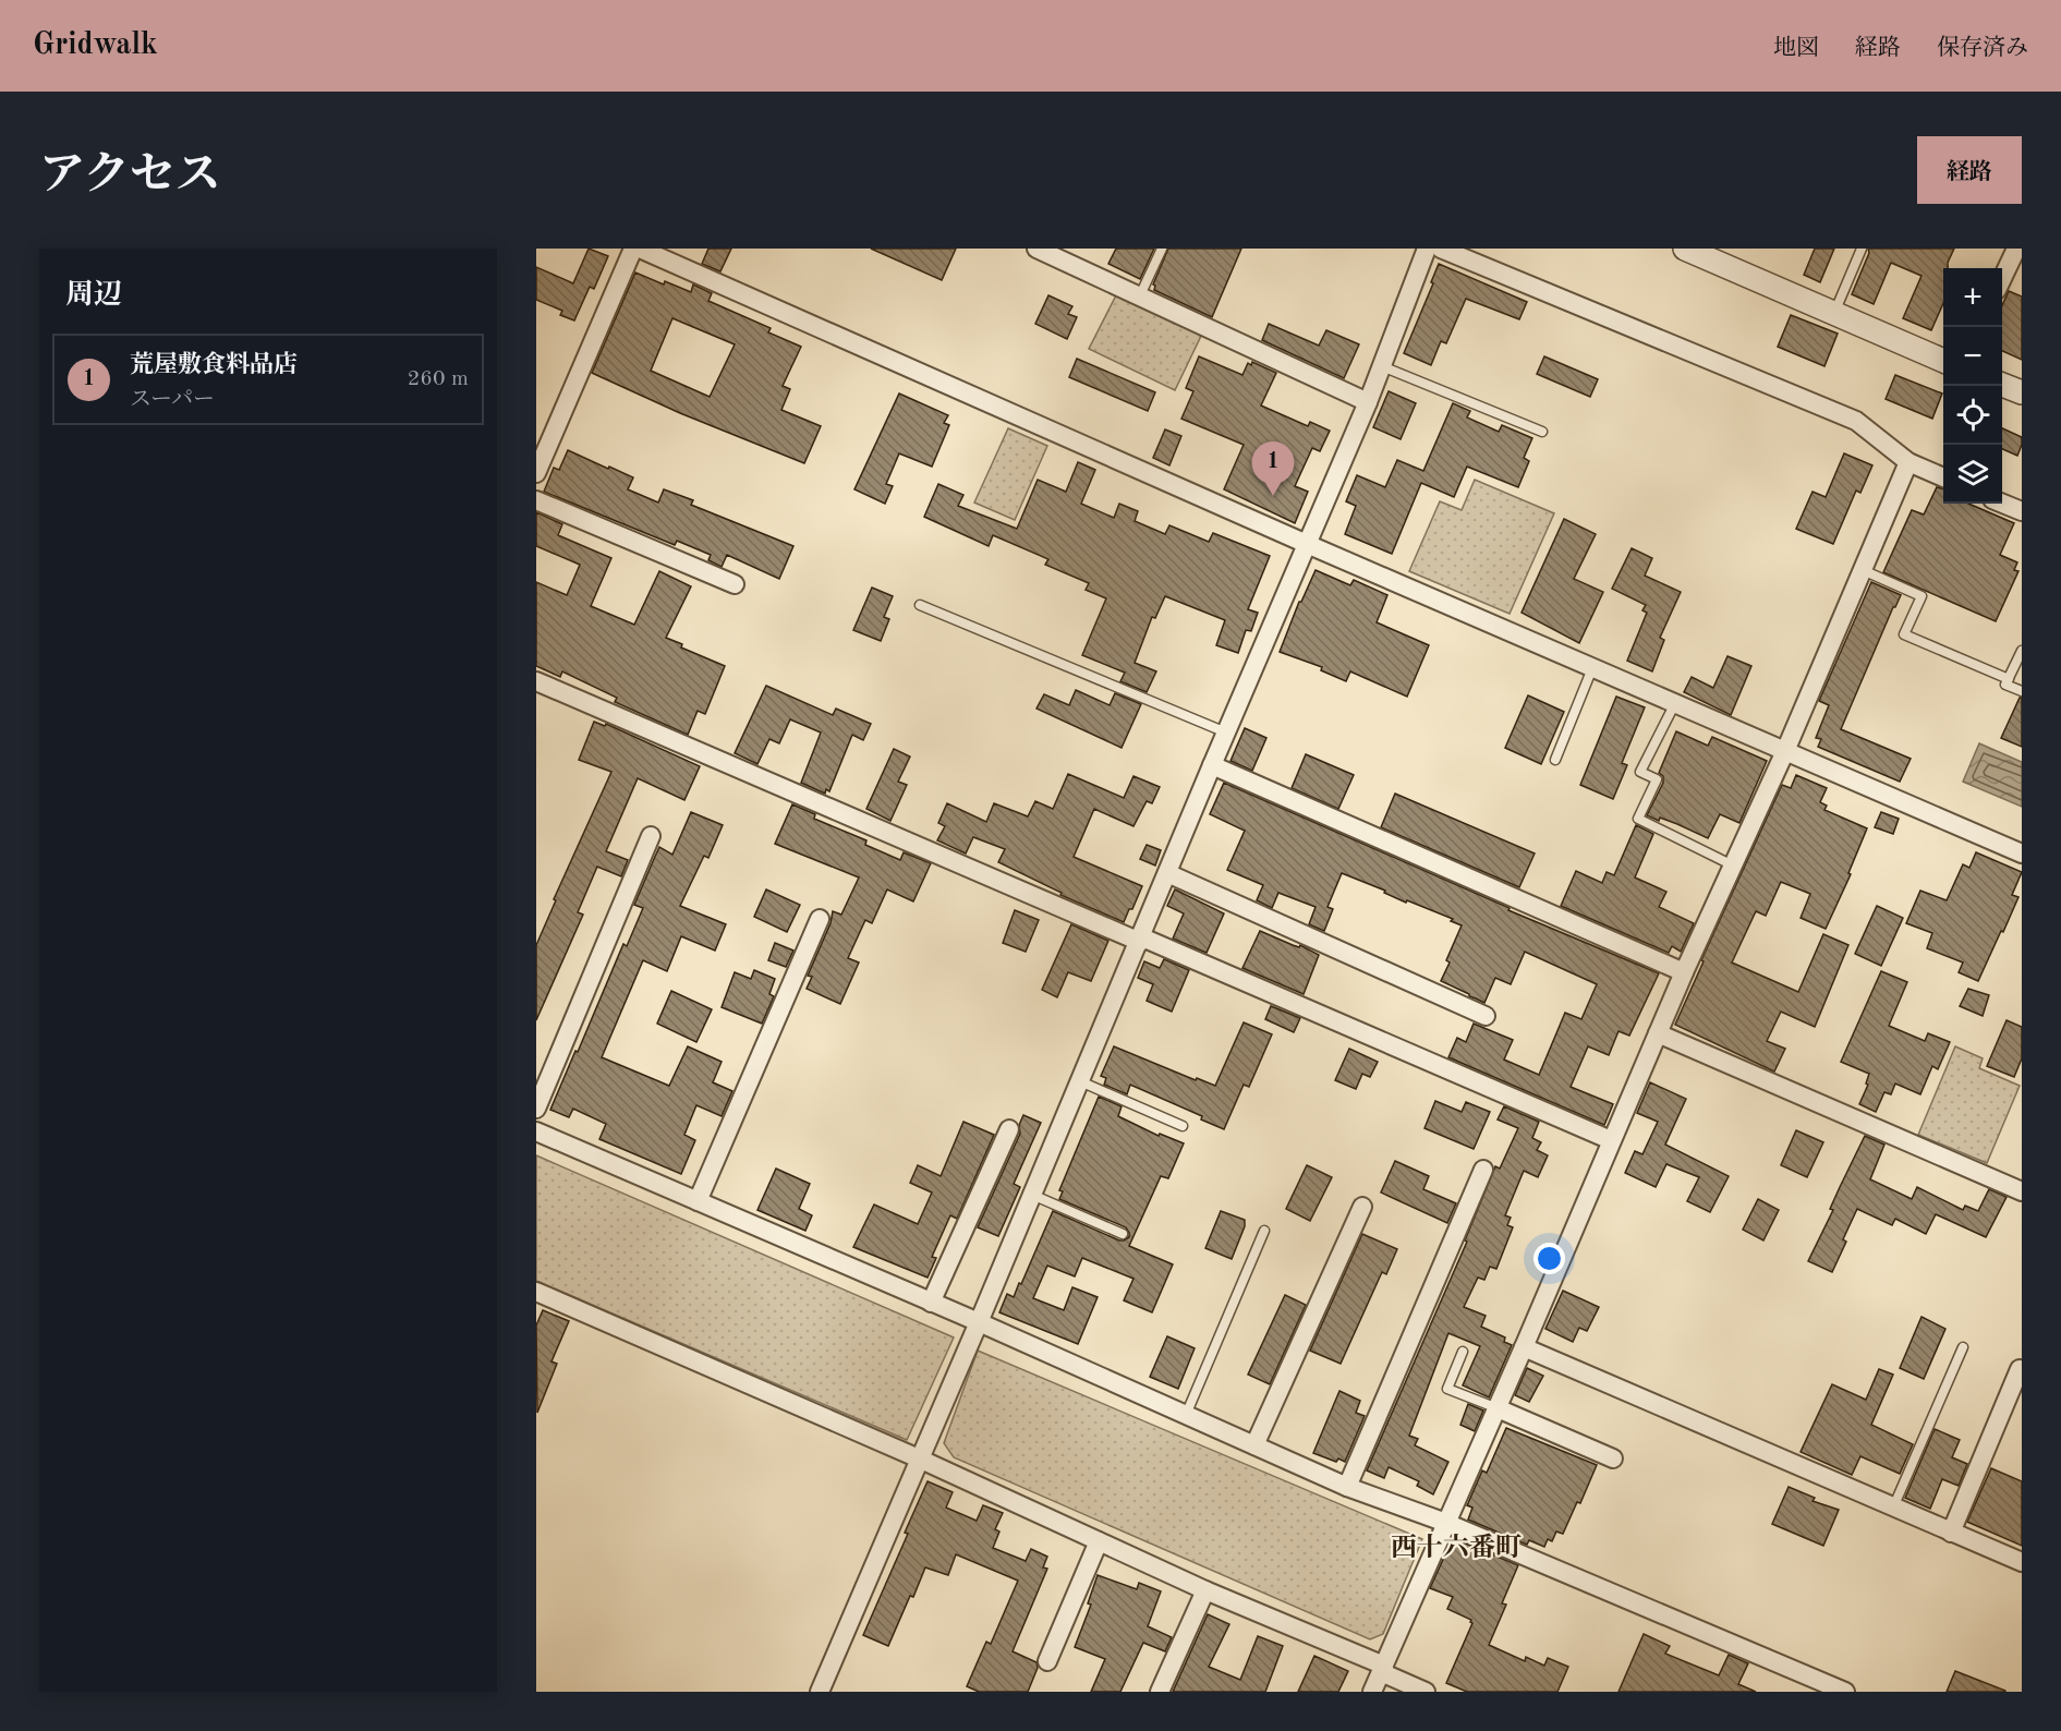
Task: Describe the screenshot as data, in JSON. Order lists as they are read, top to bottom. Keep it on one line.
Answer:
{"districts":["西十六番町"],"page":{"header":"Gridwalk","nav":["地図","経路","保存済み"],"title":"アクセス","buttons":"経路","heading":"周辺","map_buttons":["+","−"],"list":[{"mark":"1","name":"荒屋敷食料品店","note":"スーパー","value":"260 m"}],"pins":"1"}}
